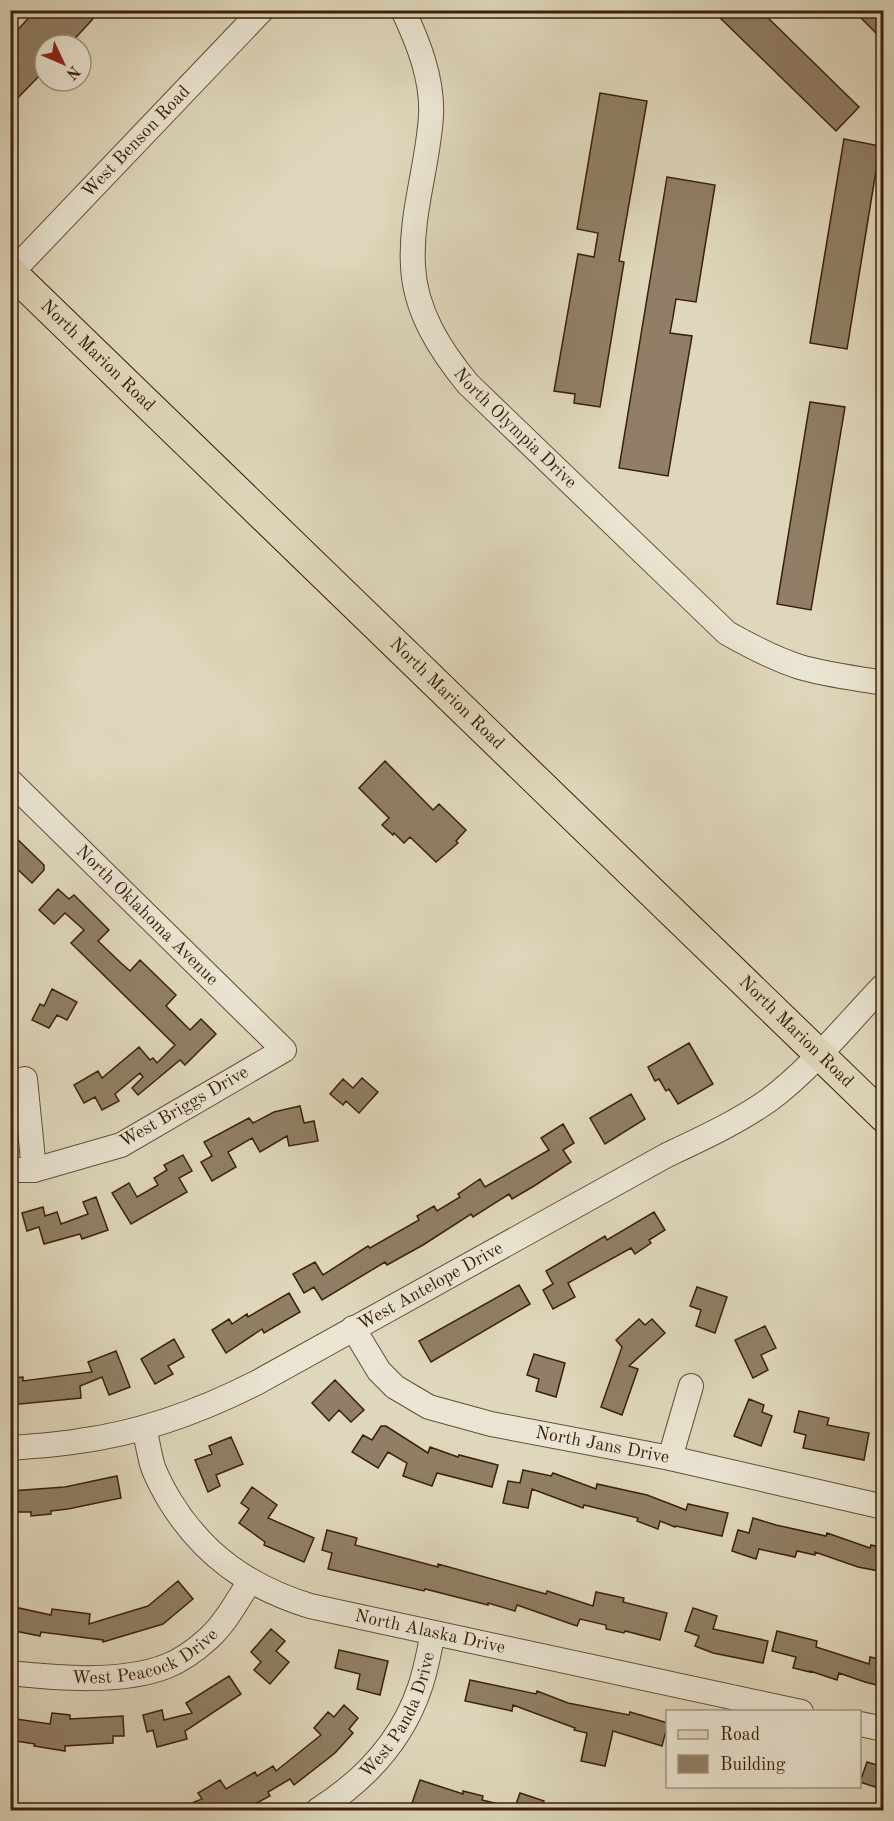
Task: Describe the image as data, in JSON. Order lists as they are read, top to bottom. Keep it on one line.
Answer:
{"streets":{"main road":["North Marion Road"],"street":["West Benson Road","North Olympia Drive","North Oklahoma Avenue","West Briggs Drive","West Antelope Drive","North Jans Drive","North Alaska Drive","West Peacock Drive","West Panda Drive"]},"crossings":[["West Benson Road","North Marion Road"],["North Marion Road","West Antelope Drive"],["North Oklahoma Avenue","West Briggs Drive"],["West Antelope Drive","North Jans Drive"],["West Antelope Drive","North Alaska Drive"],["North Alaska Drive","West Peacock Drive"],["North Alaska Drive","West Panda Drive"]],"legend":["Road","Building"],"north":"bottom right"}
